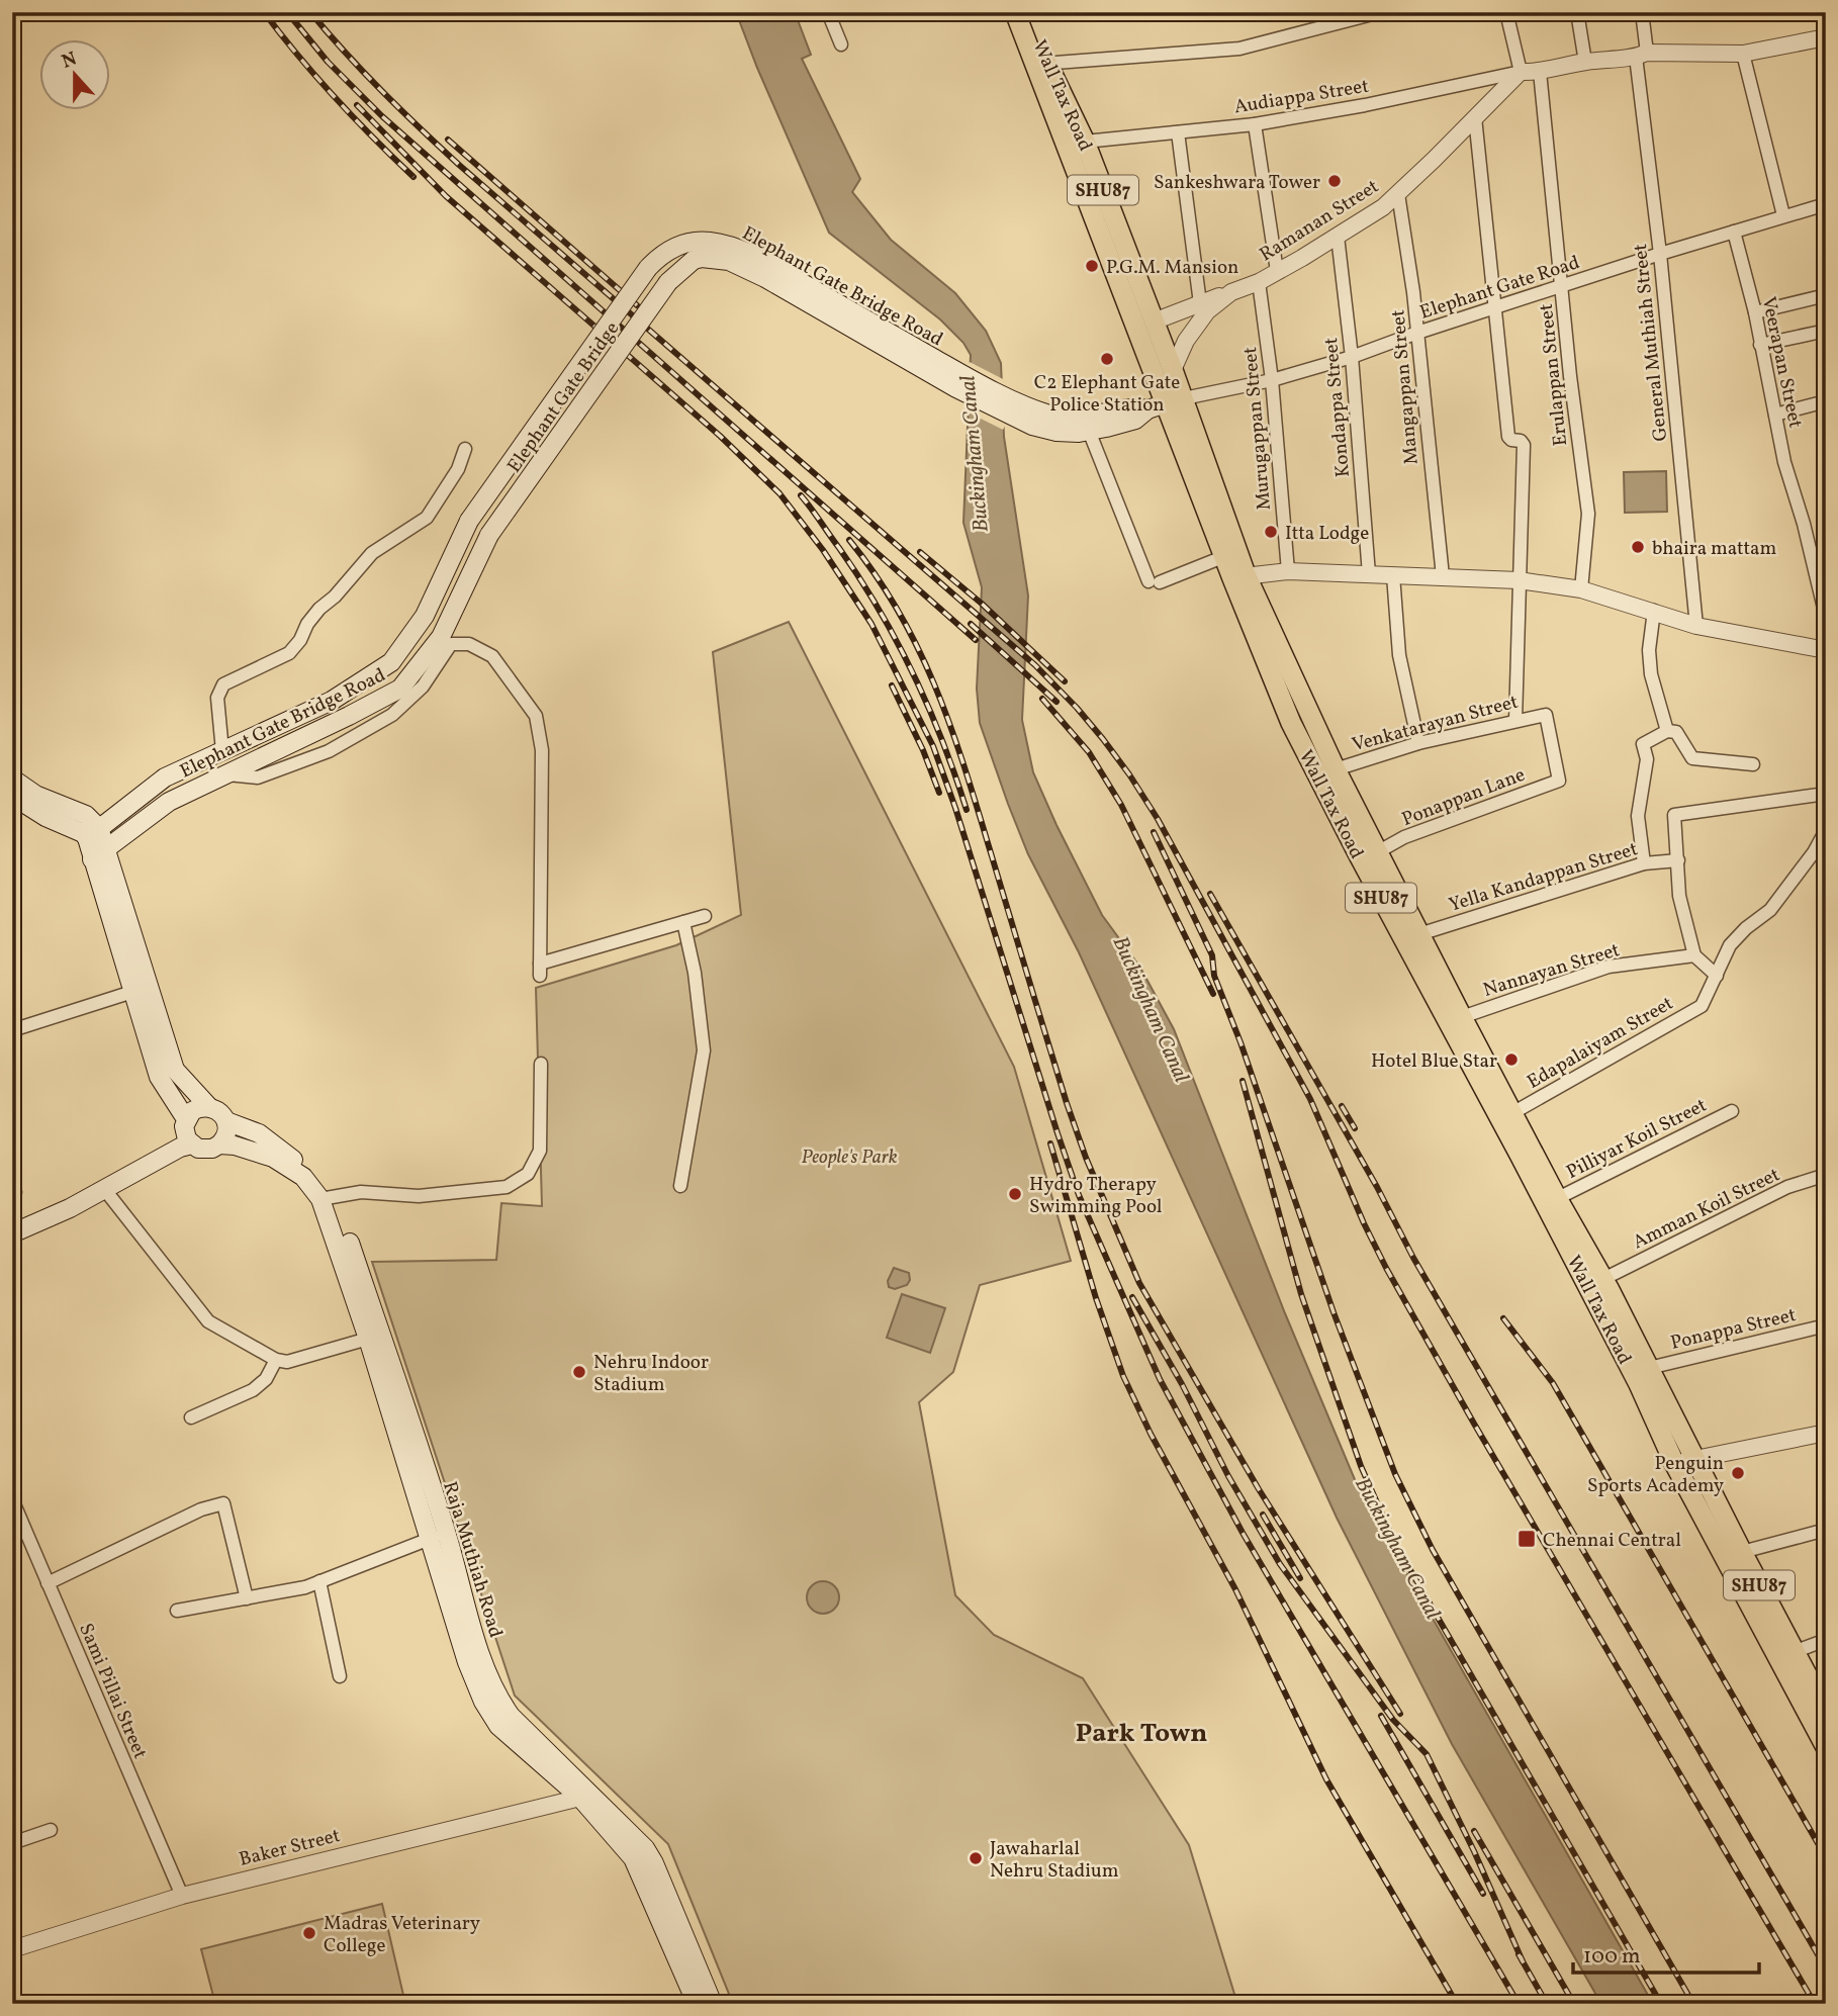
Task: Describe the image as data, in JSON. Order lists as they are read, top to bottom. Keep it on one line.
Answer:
{"streets":{"main road":["Wall Tax Road","SHU87","Elephant Gate Bridge Road","Elephant Gate Bridge","Raja Muthiah Road"],"street":["Audiappa Street","Ramanan Street","Elephant Gate Road","General Muthiah Street","Veerapan Street","Erulappan Street","Mangappan Street","Kondappa Street","Murugappan Street","Venkatarayan Street","Ponappan Lane","Yella Kandappan Street","Nannayan Street","Edapalaiyam Street","Pilliyar Koil Street","Amman Koil Street","Ponappa Street","Sami Pillai Street","Baker Street"]},"crossings":[["Wall Tax Road","Audiappa Street"],["Wall Tax Road","Ramanan Street"],["Wall Tax Road","Elephant Gate Road"],["Wall Tax Road","Venkatarayan Street"],["Wall Tax Road","Ponappan Lane"],["Wall Tax Road","Yella Kandappan Street"],["Wall Tax Road","Nannayan Street"],["Wall Tax Road","Edapalaiyam Street"],["Wall Tax Road","Pilliyar Koil Street"],["Wall Tax Road","Amman Koil Street"],["Wall Tax Road","Ponappa Street"],["Audiappa Street","Ramanan Street"],["Ramanan Street","Mangappan Street"],["Ramanan Street","Kondappa Street"],["Ramanan Street","Murugappan Street"],["Elephant Gate Bridge Road","Elephant Gate Bridge"],["Elephant Gate Road","General Muthiah Street"],["Elephant Gate Road","Veerapan Street"],["Elephant Gate Road","Erulappan Street"],["Elephant Gate Road","Mangappan Street"],["Elephant Gate Road","Kondappa Street"],["Elephant Gate Road","Murugappan Street"],["Venkatarayan Street","Ponappan Lane"],["Raja Muthiah Road","Baker Street"],["Sami Pillai Street","Baker Street"]],"districts":["Park Town"],"water":["Buckingham Canal"],"parks":["People's Park"],"places":{"other":["Sankeshwara Tower","P.G.M. Mansion","C2 Elephant Gate Police Station","Itta Lodge","bhaira mattam","Hotel Blue Star","Hydro Therapy Swimming Pool","Nehru Indoor Stadium","Penguin Sports Academy","Jawaharlal Nehru Stadium","Madras Veterinary College"],"transit":["Chennai Central"]},"scale_bar":"100 m","north":"top"}
